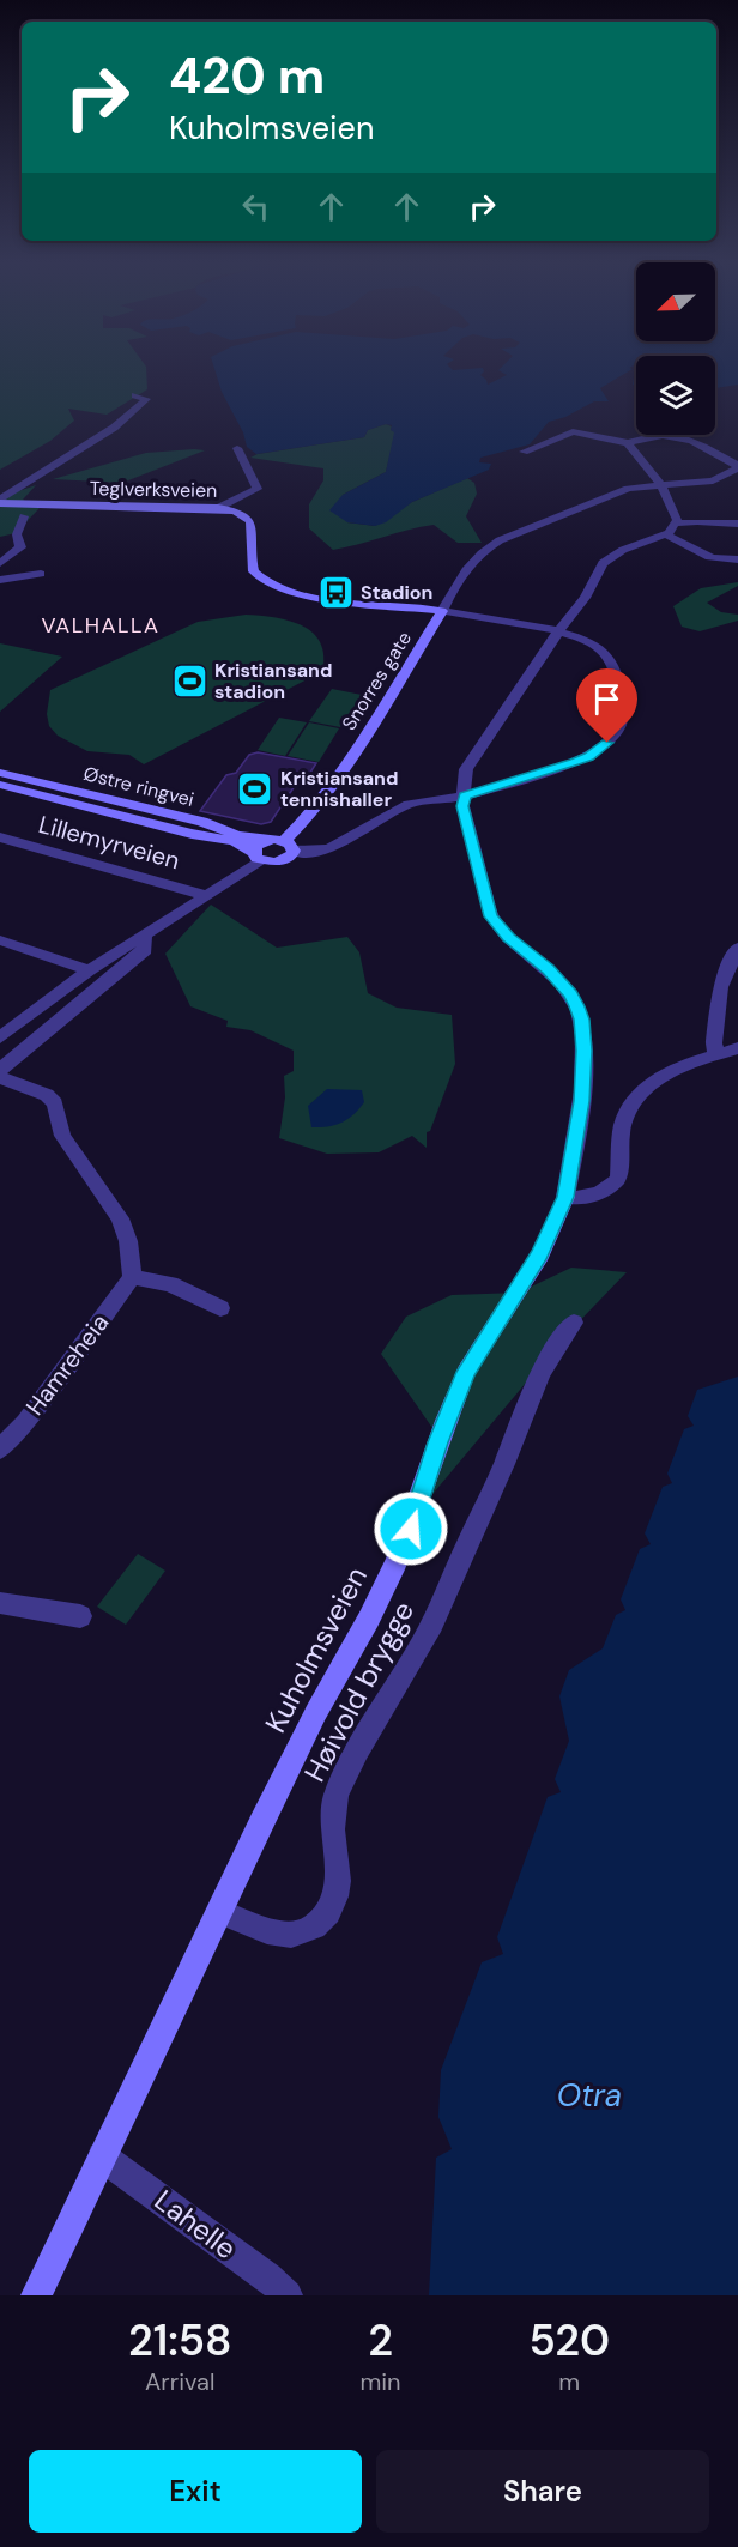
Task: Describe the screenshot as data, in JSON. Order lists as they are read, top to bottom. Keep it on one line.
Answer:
{"streets":{"street":["Teglverksveien","Snorres gate","Østre ringvei","Lillemyrveien","Hamreheia","Kuholmsveien","Høivold brygge","Lahelle"]},"crossings":[["Teglverksveien","Snorres gate"],["Teglverksveien","Kuholmsveien"],["Snorres gate","Østre ringvei"],["Kuholmsveien","Høivold brygge"],["Kuholmsveien","Lahelle"]],"districts":["VALHALLA"],"water":["Otra"],"places":{"bus stop":["Stadion"],"sports":["Kristiansand stadion","Kristiansand tennishaller"]},"north":"bottom left","page":{"turn":["420 m","Kuholmsveien"],"eta":["21:58","Arrival","2","min","520","m"],"buttons":["Exit","Share"]}}
